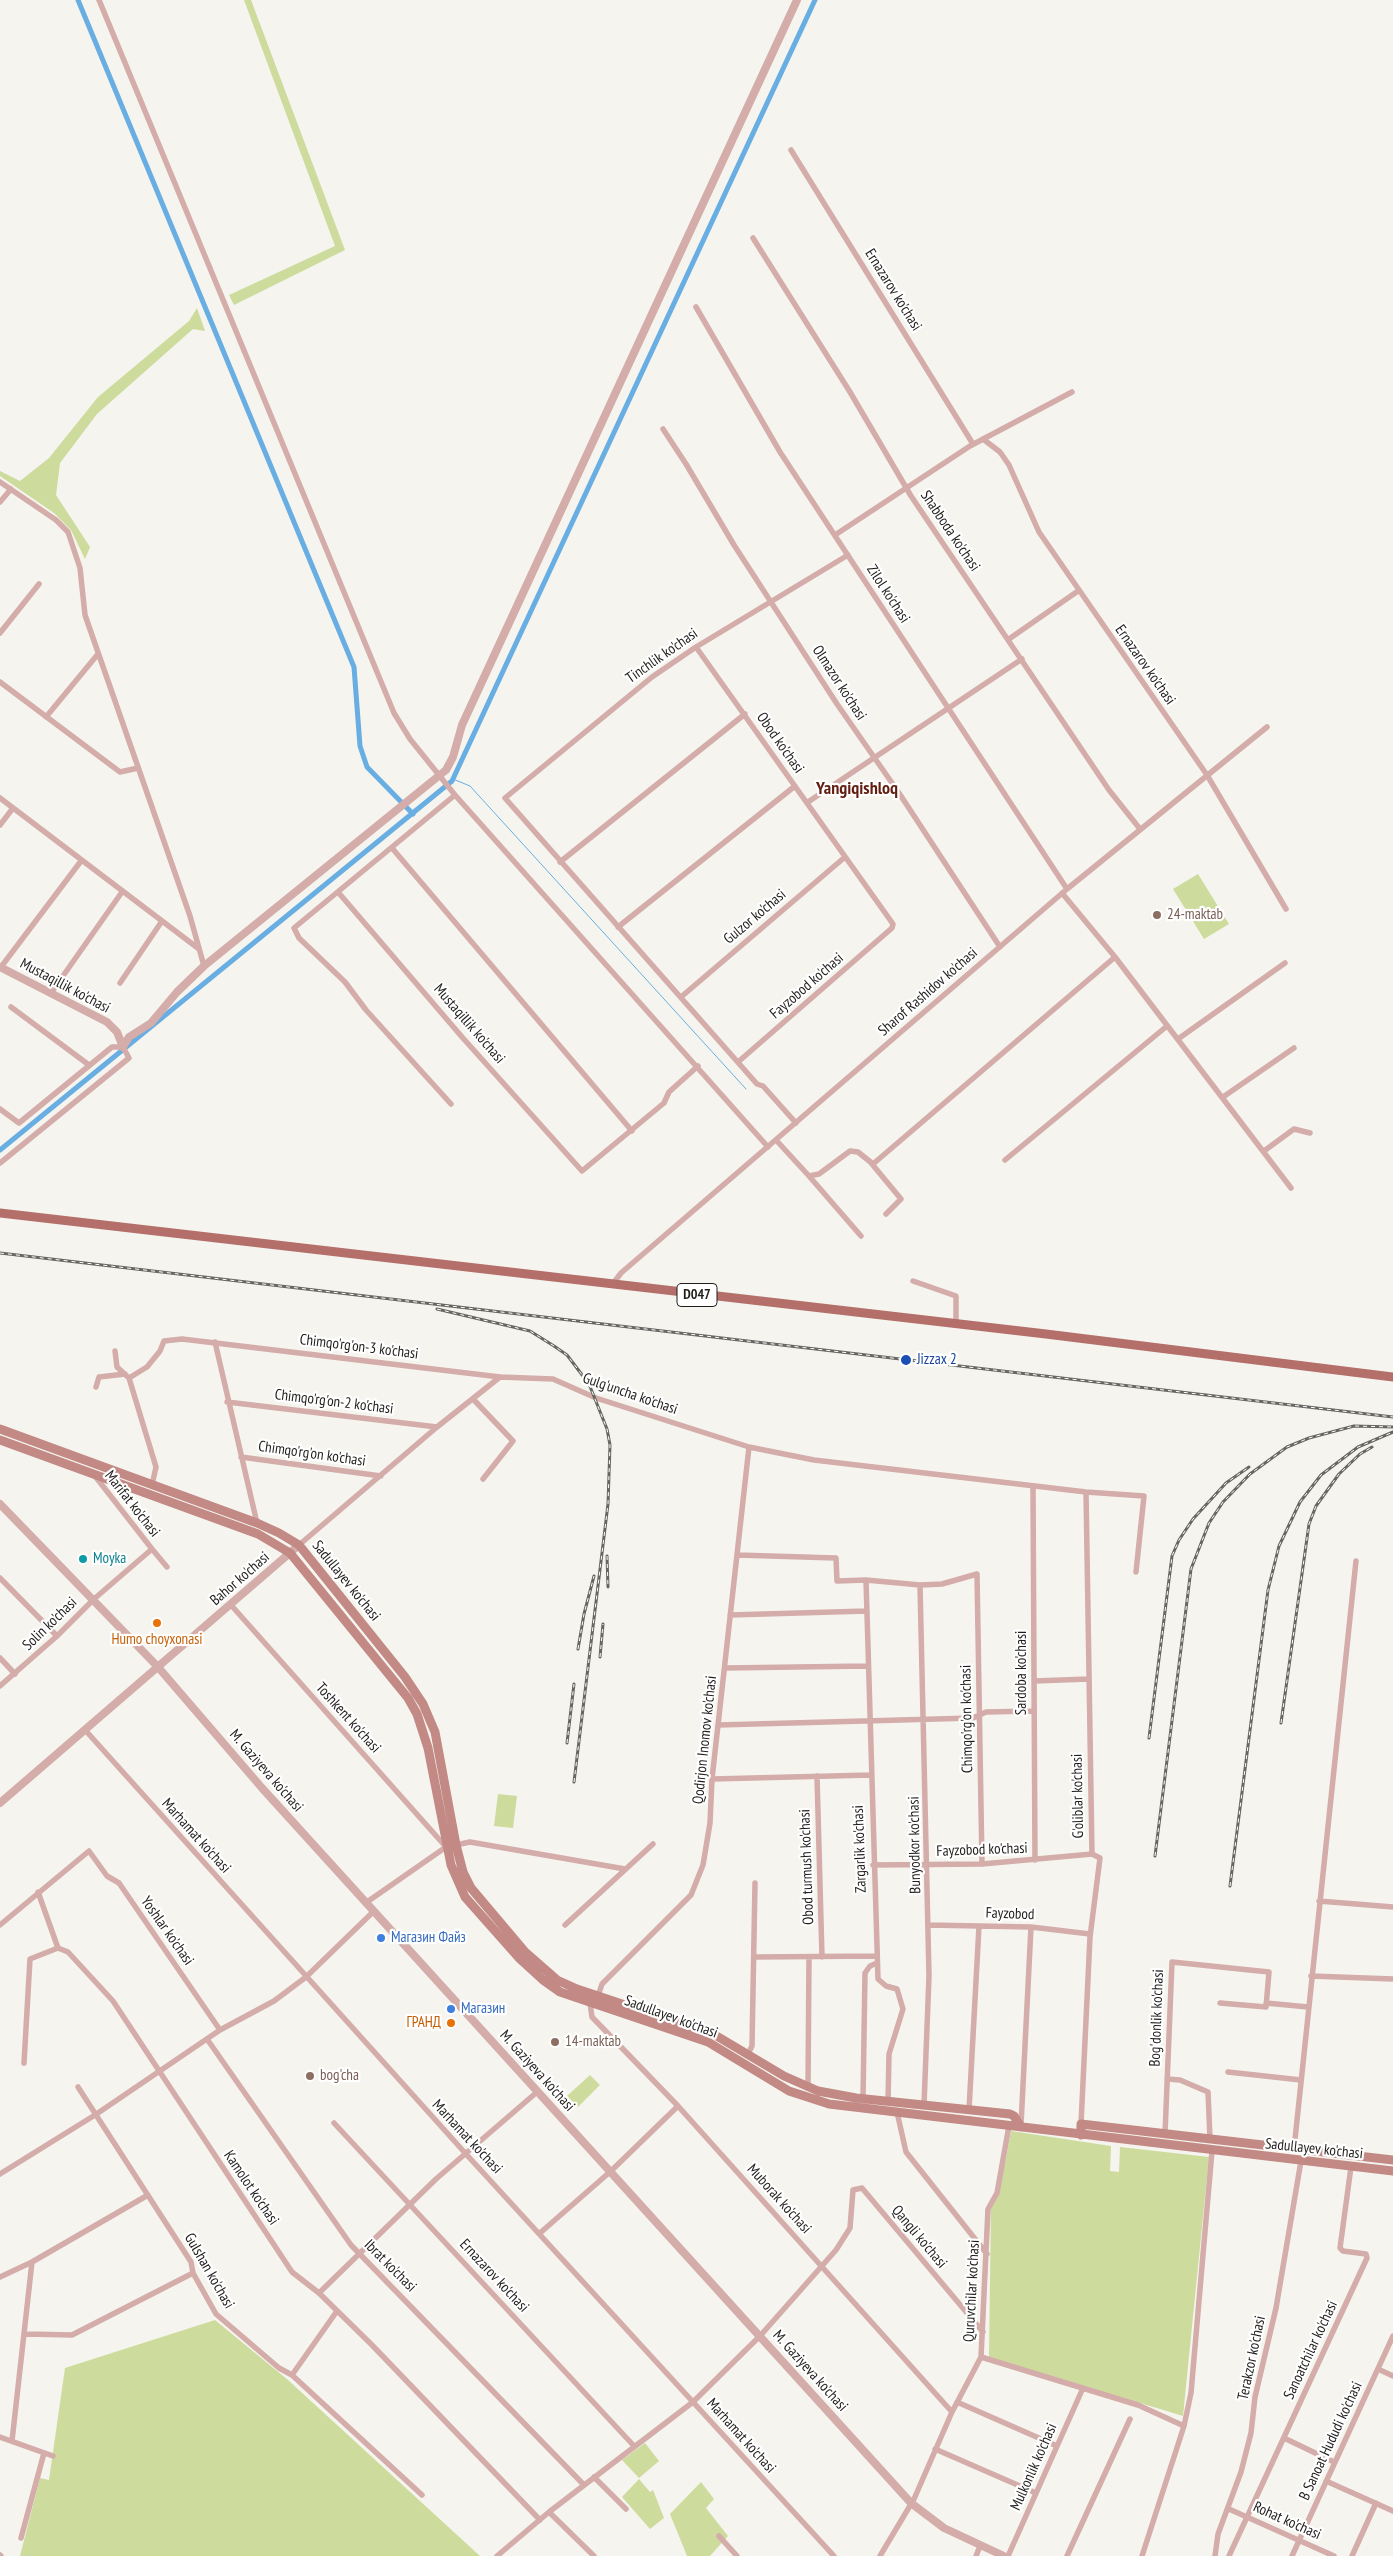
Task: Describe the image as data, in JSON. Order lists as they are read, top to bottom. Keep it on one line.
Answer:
{"streets":{"main road":["D047","Sadullayev ko'chasi"],"street":["Ernazarov ko'chasi","Shabboda ko'chasi","Zilol ko'chasi","Tinchlik ko'chasi","Olmazor ko'chasi","Obod ko'chasi","Gulzor ko'chasi","Mustaqillik ko'chasi","Fayzobod ko'chasi","Sharof Rashidov ko'chasi","Chimqo'rg'on-3 ko'chasi","Gulg'uncha ko'chasi","Chimqo'rg'on-2 ko'chasi","Chimqo'rg'on ko'chasi","Marifat ko'chasi","Bahor ko'chasi","Solin ko'chasi","Sardoba ko'chasi","Toshkent ko'chasi","Qodirjon Inomov ko'chasi","M. Gaziyeva ko'chasi","G'oliblar ko'chasi","Marhamat ko'chasi","Bunyodkor ko'chasi","Zargarlik ko'chasi","Obod turmush ko'chasi","Fayzobod","Yoshlar ko'chasi","Bog'donlik ko'chasi","Kamolot ko'chasi","Muborak ko'chasi","Qangli ko'chasi","Ibrat ko'chasi","Gulshan ko'chasi","Quruvchilar ko'chasi","Sanoatchilar ko'chasi","Terakzor ko'chasi","B Sanoat Hududi ko'chasi","Mulkonlik ko'chasi","Rohat ko'chasi"]},"crossings":[["Ernazarov ko'chasi","Sharof Rashidov ko'chasi"],["Shabboda ko'chasi","Sharof Rashidov ko'chasi"],["Zilol ko'chasi","Tinchlik ko'chasi"],["Zilol ko'chasi","Sharof Rashidov ko'chasi"],["Tinchlik ko'chasi","Olmazor ko'chasi"],["Tinchlik ko'chasi","Obod ko'chasi"],["Olmazor ko'chasi","Sharof Rashidov ko'chasi"],["Obod ko'chasi","Gulzor ko'chasi"],["Obod ko'chasi","Fayzobod ko'chasi"],["Fayzobod ko'chasi","Chimqo'rg'on ko'chasi"],["Fayzobod ko'chasi","Sardoba ko'chasi"],["Fayzobod ko'chasi","G'oliblar ko'chasi"],["Fayzobod ko'chasi","Bunyodkor ko'chasi"],["Fayzobod ko'chasi","Zargarlik ko'chasi"],["Sharof Rashidov ko'chasi","D047"],["Chimqo'rg'on-3 ko'chasi","Gulg'uncha ko'chasi"],["Chimqo'rg'on-3 ko'chasi","Bahor ko'chasi"],["Gulg'uncha ko'chasi","Bahor ko'chasi"],["Gulg'uncha ko'chasi","Sardoba ko'chasi"],["Gulg'uncha ko'chasi","Qodirjon Inomov ko'chasi"],["Gulg'uncha ko'chasi","G'oliblar ko'chasi"],["Chimqo'rg'on-2 ko'chasi","Bahor ko'chasi"],["Chimqo'rg'on ko'chasi","Bahor ko'chasi"],["Chimqo'rg'on ko'chasi","Bunyodkor ko'chasi"],["Marifat ko'chasi","Solin ko'chasi"],["Marifat ko'chasi","M. Gaziyeva ko'chasi"],["Bahor ko'chasi","Sadullayev ko'chasi"],["Bahor ko'chasi","Toshkent ko'chasi"],["Bahor ko'chasi","M. Gaziyeva ko'chasi"],["Bahor ko'chasi","Marhamat ko'chasi"],["Sadullayev ko'chasi","Toshkent ko'chasi"],["Sadullayev ko'chasi","Qodirjon Inomov ko'chasi"],["Sadullayev ko'chasi","G'oliblar ko'chasi"],["Sadullayev ko'chasi","Bunyodkor ko'chasi"],["Sadullayev ko'chasi","Zargarlik ko'chasi"],["Sadullayev ko'chasi","Bog'donlik ko'chasi"],["Sadullayev ko'chasi","Muborak ko'chasi"],["Sadullayev ko'chasi","Quruvchilar ko'chasi"],["Sadullayev ko'chasi","Sanoatchilar ko'chasi"],["Sadullayev ko'chasi","Terakzor ko'chasi"],["Solin ko'chasi","M. Gaziyeva ko'chasi"],["M. Gaziyeva ko'chasi","Quruvchilar ko'chasi"],["G'oliblar ko'chasi","Fayzobod"],["Bunyodkor ko'chasi","Fayzobod"],["Muborak ko'chasi","Qangli ko'chasi"],["Muborak ko'chasi","Quruvchilar ko'chasi"],["Qangli ko'chasi","Quruvchilar ko'chasi"],["Sanoatchilar ko'chasi","Rohat ko'chasi"],["Terakzor ko'chasi","Rohat ko'chasi"],["B Sanoat Hududi ko'chasi","Rohat ko'chasi"]],"districts":["Yangiqishloq"],"places":["24-maktab","Jizzax 2","Moyka","Humo choyxonasi","Магазин Файз","Магазин","ГРАНД","14-maktab","bog'cha"]}
